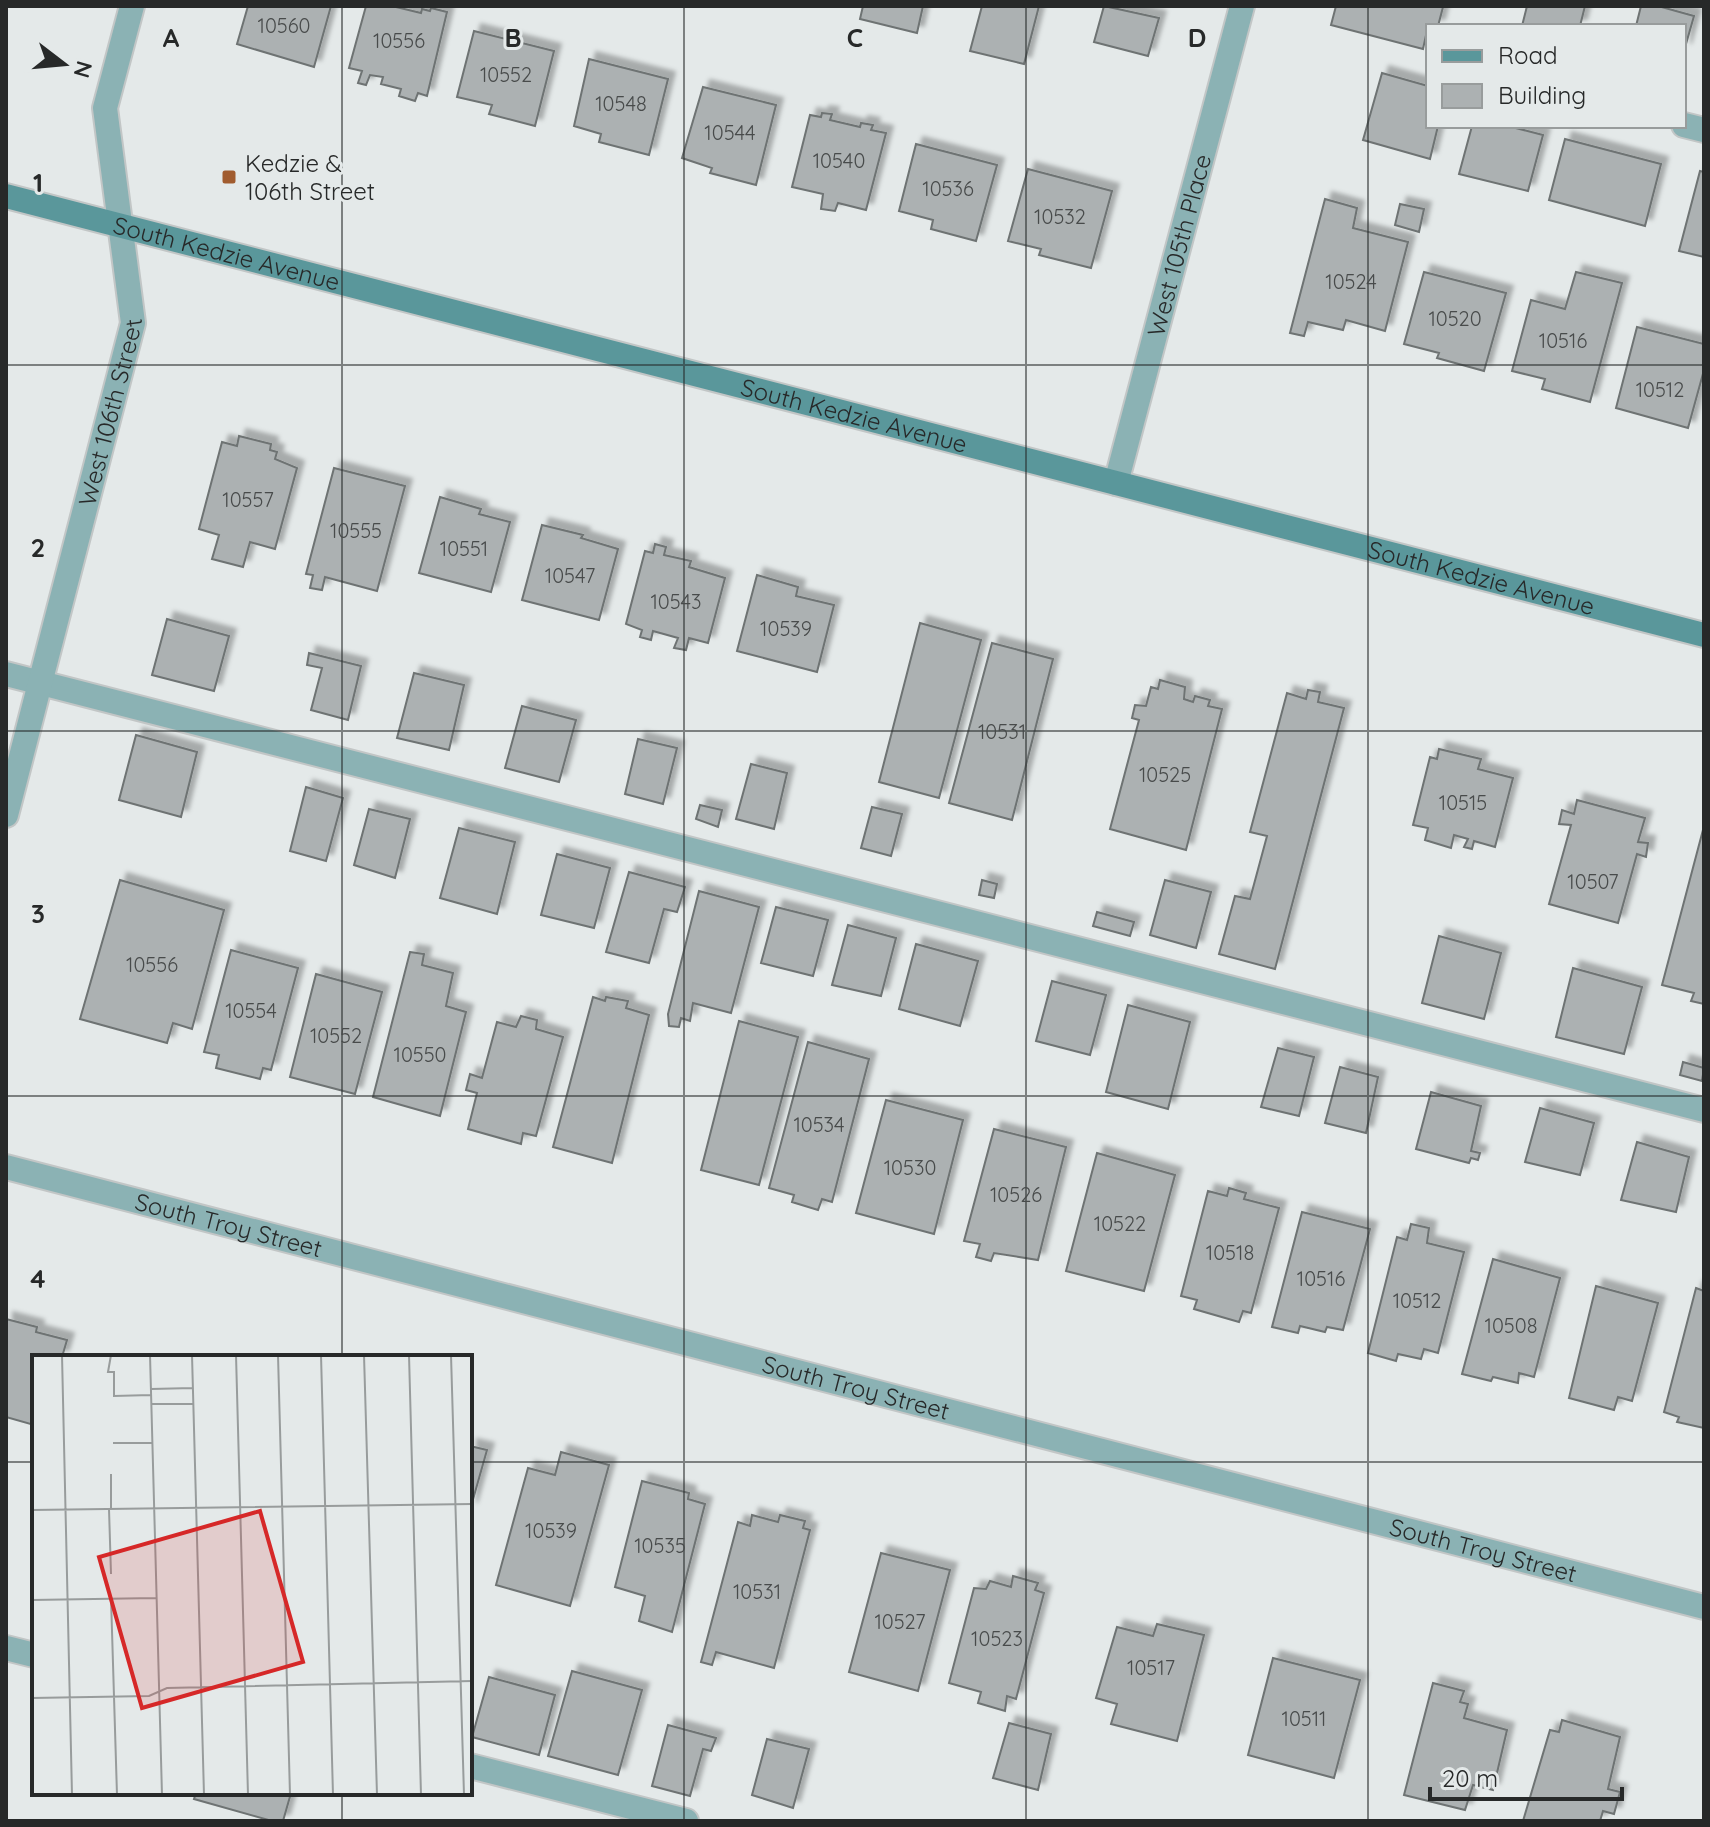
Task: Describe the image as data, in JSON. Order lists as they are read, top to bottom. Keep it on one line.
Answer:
{"streets":{"main road":["South Kedzie Avenue"],"street":["West 105th Place","West 106th Street","South Troy Street"]},"crossings":[["West 105th Place","South Kedzie Avenue"],["South Kedzie Avenue","West 106th Street"]],"places":{"transit":["Kedzie & 106th Street"]},"house_numbers":["10560","10556","10552","10548","10544","10540","10536","10532","10524","10520","10516","10512","10557","10555","10551","10547","10543","10539","10531","10525","10515","10507","10556","10554","10552","10550","10534","10530","10526","10522","10518","10516","10512","10508","10539","10535","10531","10527","10523","10517","10511"],"legend":["Road","Building"],"scale_bar":"20 m","north":"right","grid":{"columns":["A","B","C","D"],"rows":["1","2","3","4"]}}
